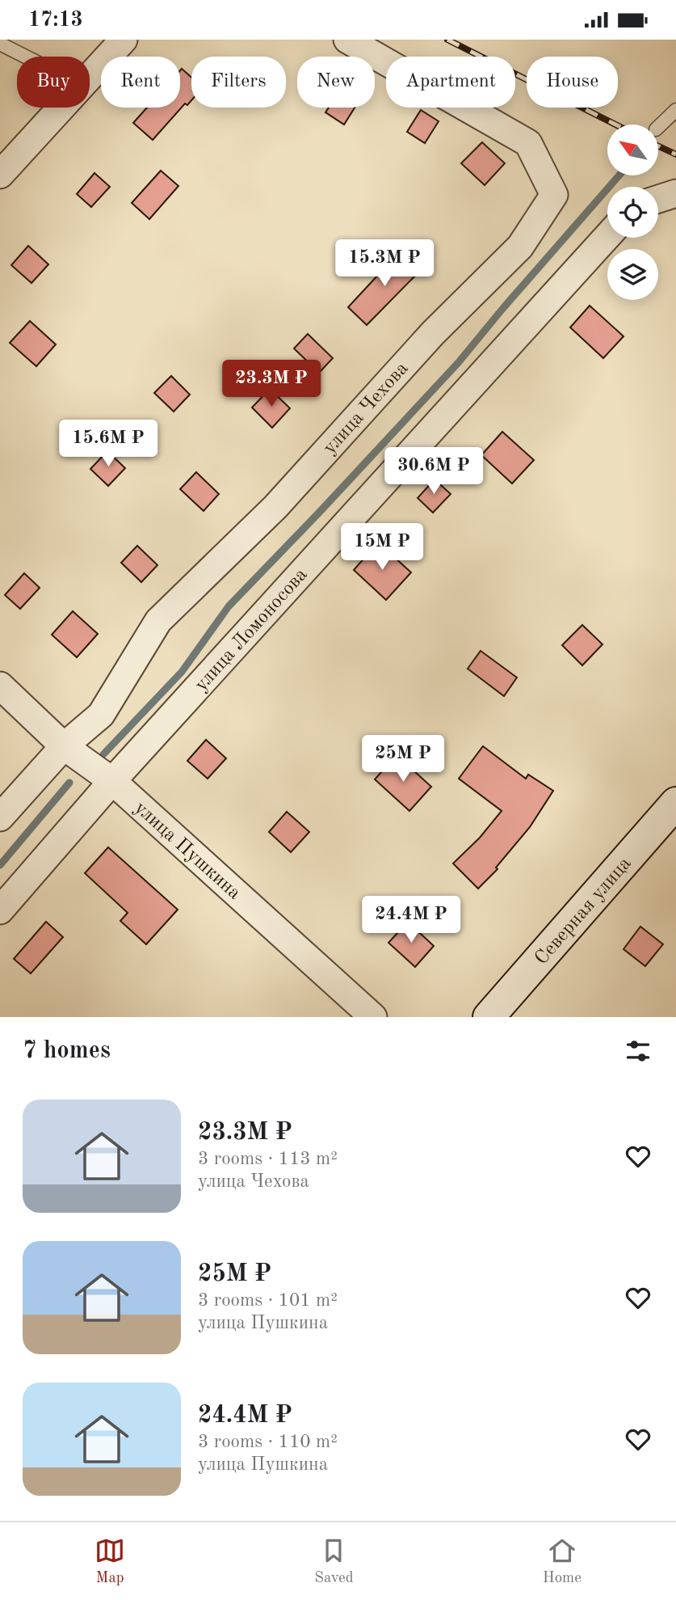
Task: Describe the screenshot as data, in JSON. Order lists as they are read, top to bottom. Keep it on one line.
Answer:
{"streets":{"main road":["Северная улица"],"street":["улица Чехова","улица Ломоносова","улица Пушкина"]},"crossings":[["улица Чехова","улица Пушкина"],["улица Ломоносова","улица Пушкина"]],"north":"top left","page":{"status":"17:13","chip":["Buy","Rent","Filters","New","Apartment","House"],"price":["15.3M ₽","23.3M ₽","15.6M ₽","30.6M ₽","15M ₽","25M ₽","24.4M ₽"],"heading":"7 homes","list":[{"name":"23.3M ₽","note":"3 rooms · 113 m² · улица Чехова"},{"name":"25M ₽","note":"3 rooms · 101 m² · улица Пушкина"},{"name":"24.4M ₽","note":"3 rooms · 110 m² · улица Пушкина"}],"tabs":["Map","Saved","Home"]}}
